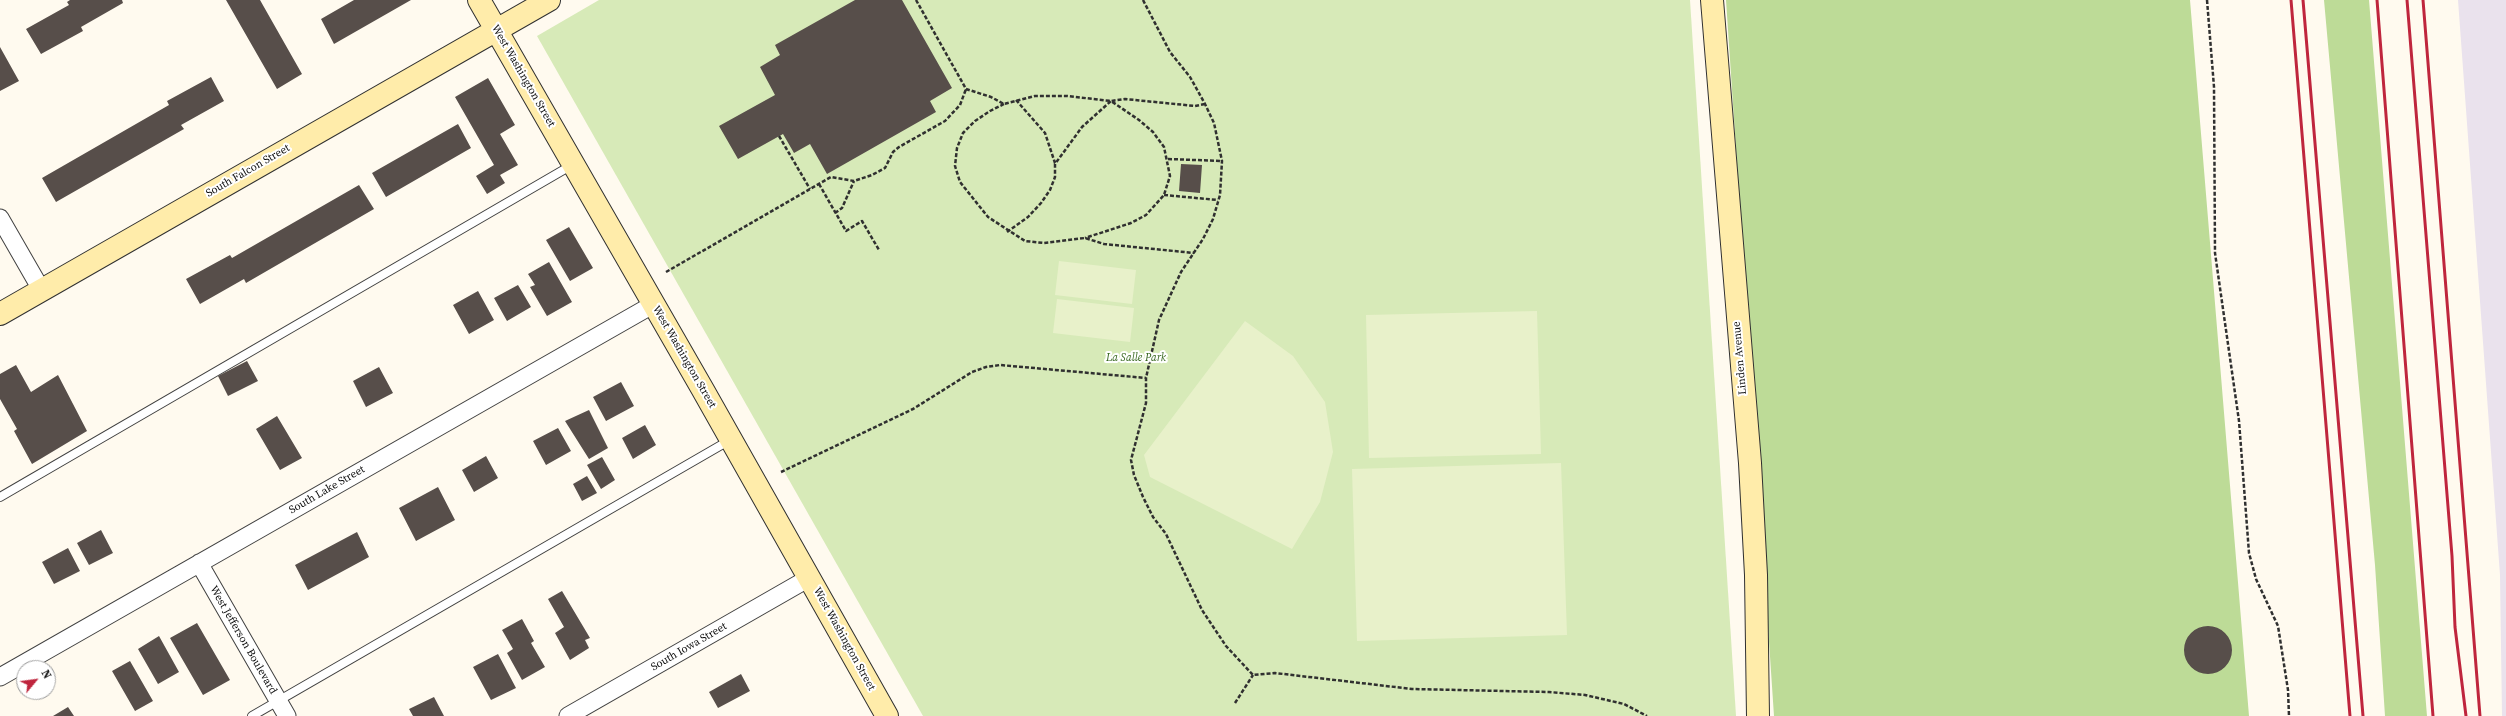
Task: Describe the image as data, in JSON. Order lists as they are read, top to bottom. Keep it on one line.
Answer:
{"streets":{"street":["West Washington Street","South Falcon Street","Linden Avenue","South Lake Street","West Jefferson Boulevard","South Iowa Street"]},"crossings":[["West Washington Street","South Falcon Street"],["West Washington Street","South Lake Street"],["West Washington Street","South Iowa Street"],["South Lake Street","West Jefferson Boulevard"]],"parks":["La Salle Park"],"north":"top right"}
